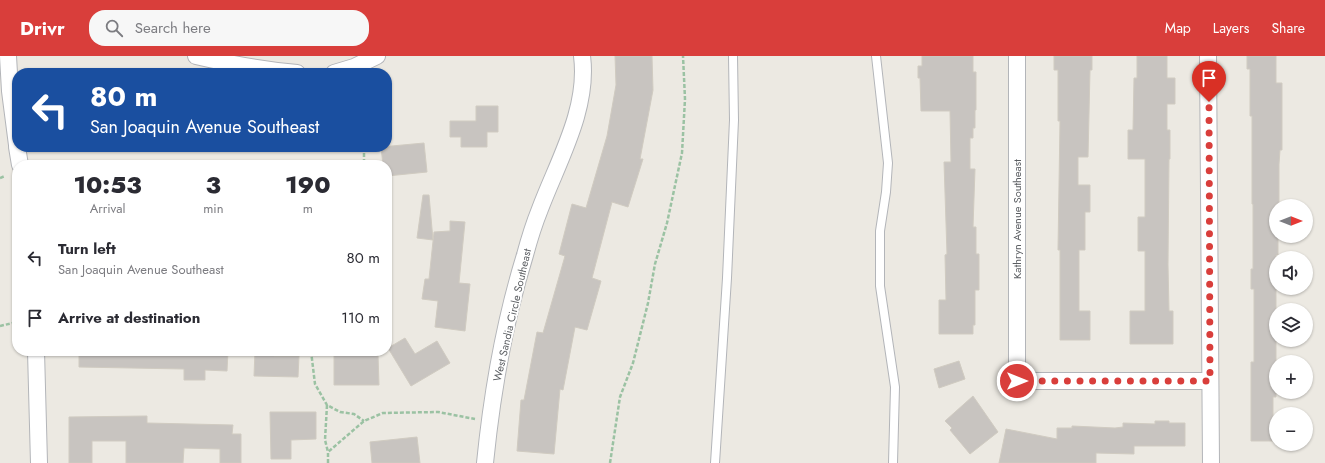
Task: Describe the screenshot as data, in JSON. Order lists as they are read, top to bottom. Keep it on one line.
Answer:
{"streets":{"street":["Kathryn Avenue Southeast","West Sandia Circle Southeast"]},"north":"right","page":{"header":"Drivr","search":"Search here","nav":["Map","Layers","Share"],"turn":["80 m","San Joaquin Avenue Southeast"],"eta":["10:53","Arrival","3","min","190","m"],"map_buttons":["+","−"],"list":[{"name":"Turn left","note":"San Joaquin Avenue Southeast","value":"80 m"},{"name":"Arrive at destination","value":"110 m"}]}}
